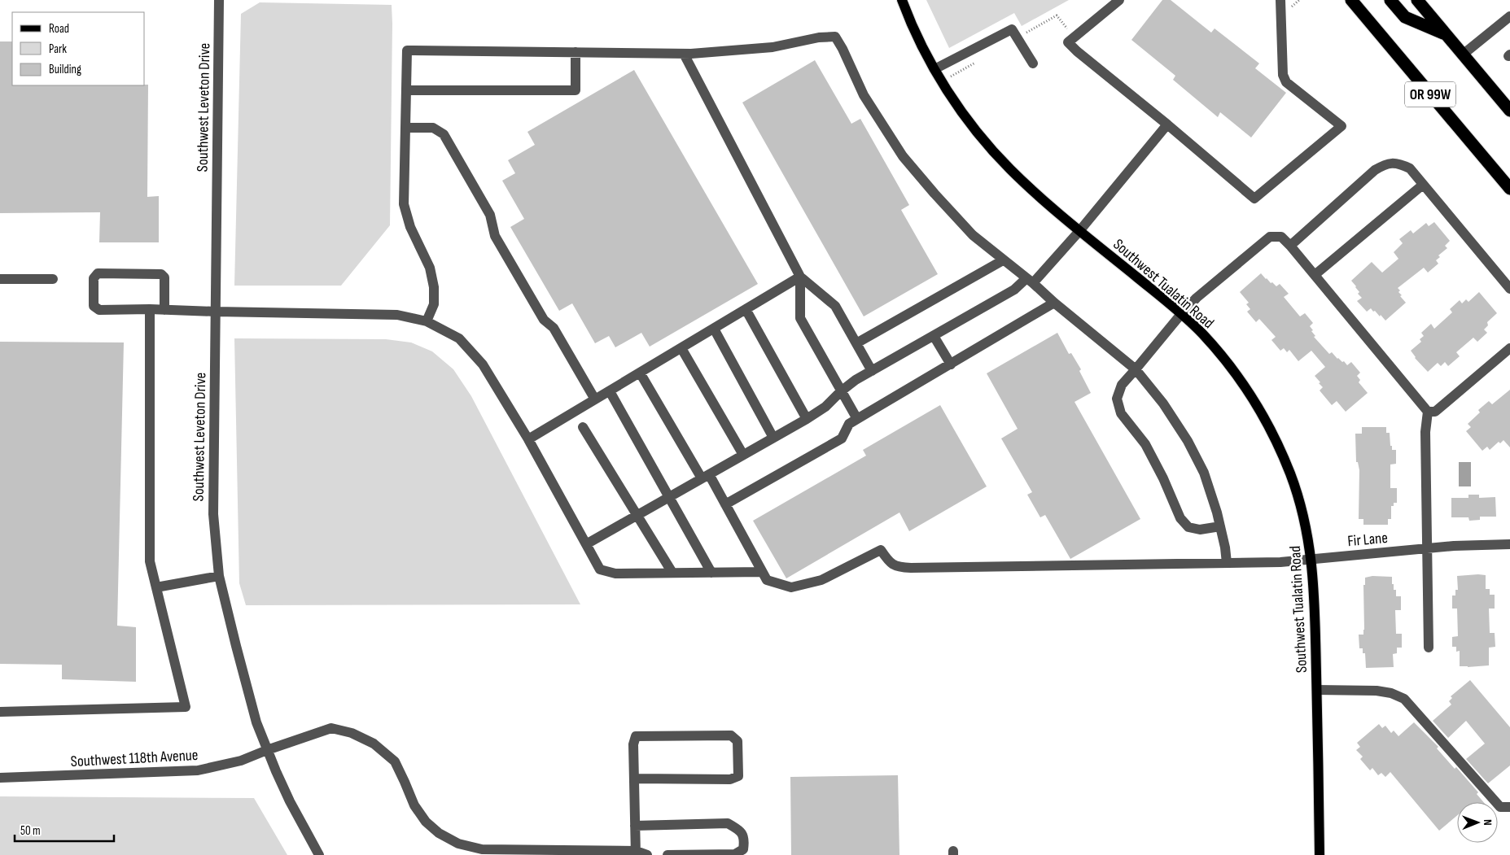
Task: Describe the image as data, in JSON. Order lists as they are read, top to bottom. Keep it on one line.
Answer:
{"streets":{"highway":["OR 99W"],"main road":["Southwest Tualatin Road"],"street":["Southwest Leveton Drive","Fir Lane","Southwest 118th Avenue"]},"crossings":[["Southwest Leveton Drive","Southwest 118th Avenue"],["Southwest Tualatin Road","Fir Lane"]],"legend":["Road","Park","Building"],"scale_bar":"50 m","north":"right"}
